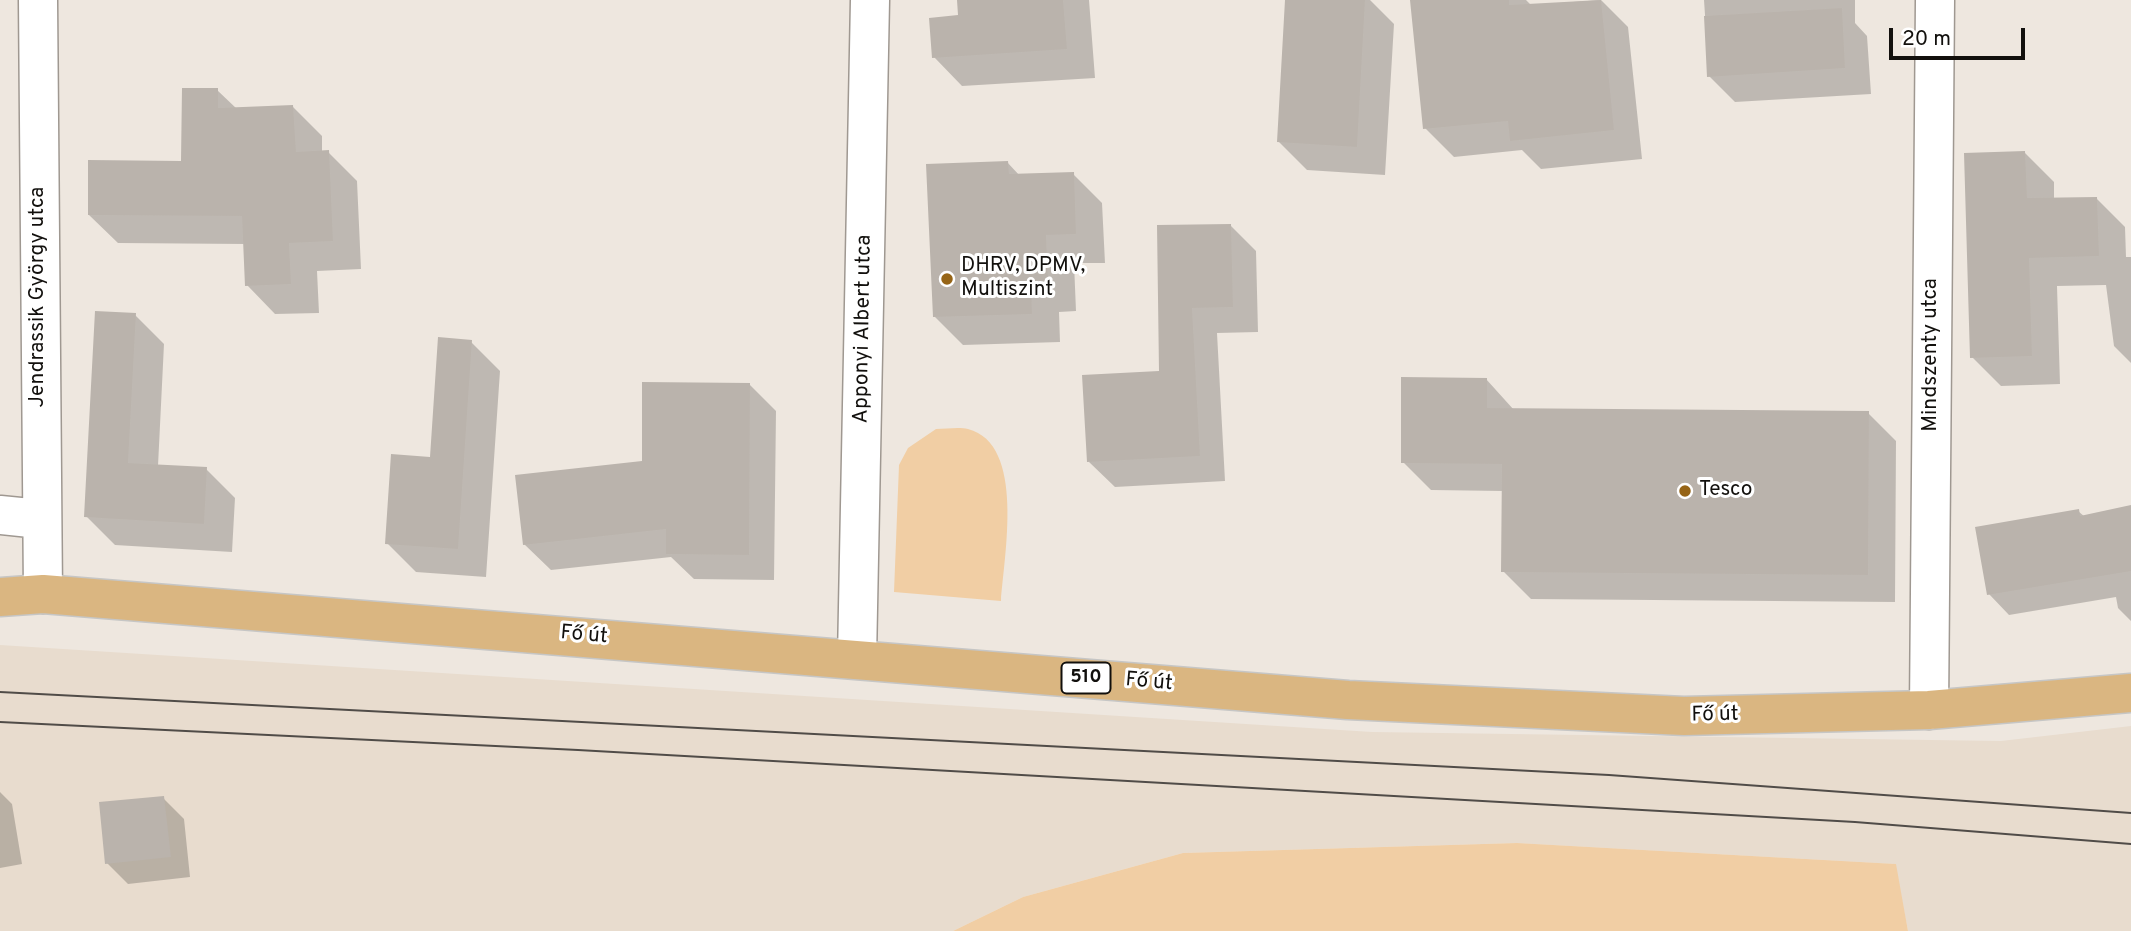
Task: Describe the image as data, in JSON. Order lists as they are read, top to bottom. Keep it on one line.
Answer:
{"streets":{"main road":["Fő út","510"],"street":["Jendrassik György utca","Apponyi Albert utca","Mindszenty utca"]},"crossings":[["Jendrassik György utca","Fő út"],["Apponyi Albert utca","Fő út"],["Mindszenty utca","Fő út"]],"places":["DHRV, DPMV, Multiszint","Tesco"],"scale_bar":"20 m"}
